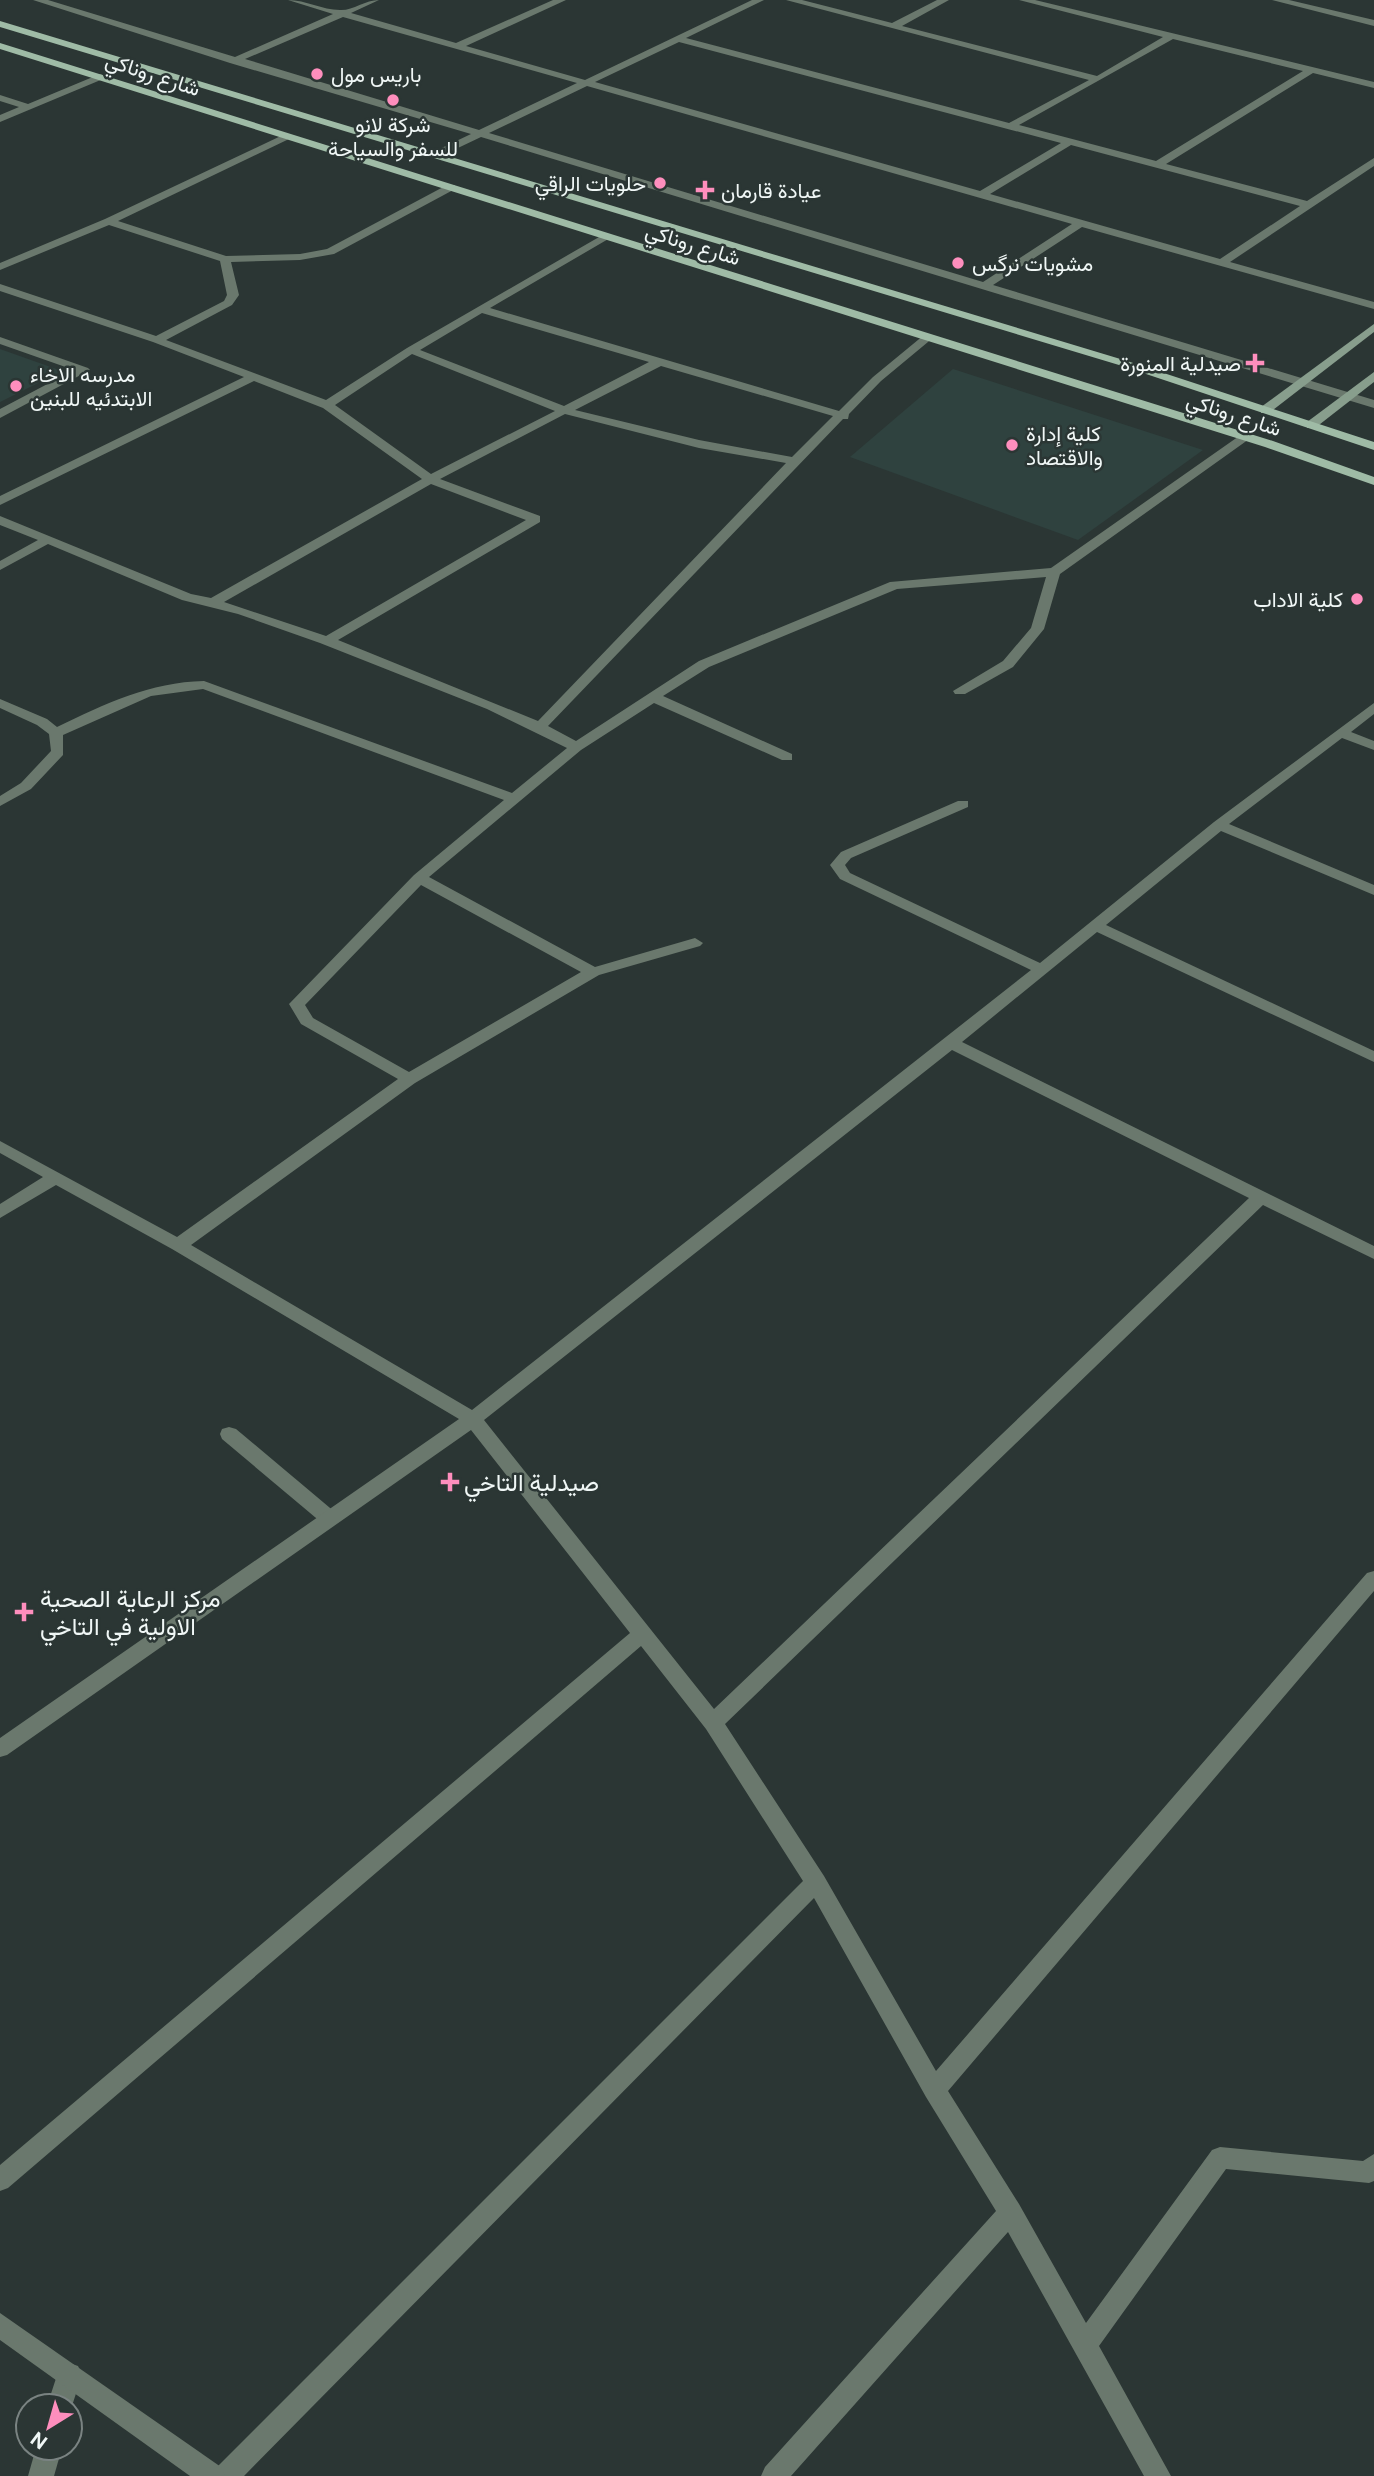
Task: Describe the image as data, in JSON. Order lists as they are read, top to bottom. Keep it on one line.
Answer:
{"streets":{"main road":["شارع روناكي"]},"places":{"other":["باريس مول","شركة لانو للسفر والسياحة","حلويات الراقي","مشويات نرگس","مدرسه الاخاء الابتدئيه للبنين","كلية إدارة والاقتصاد","كلية الاداب"],"health":["عيادة قارمان","صيدلية المنورة","صيدلية التاخي","مركز الرعاية الصحية الاولية في التاخي"]},"north":"bottom left"}
